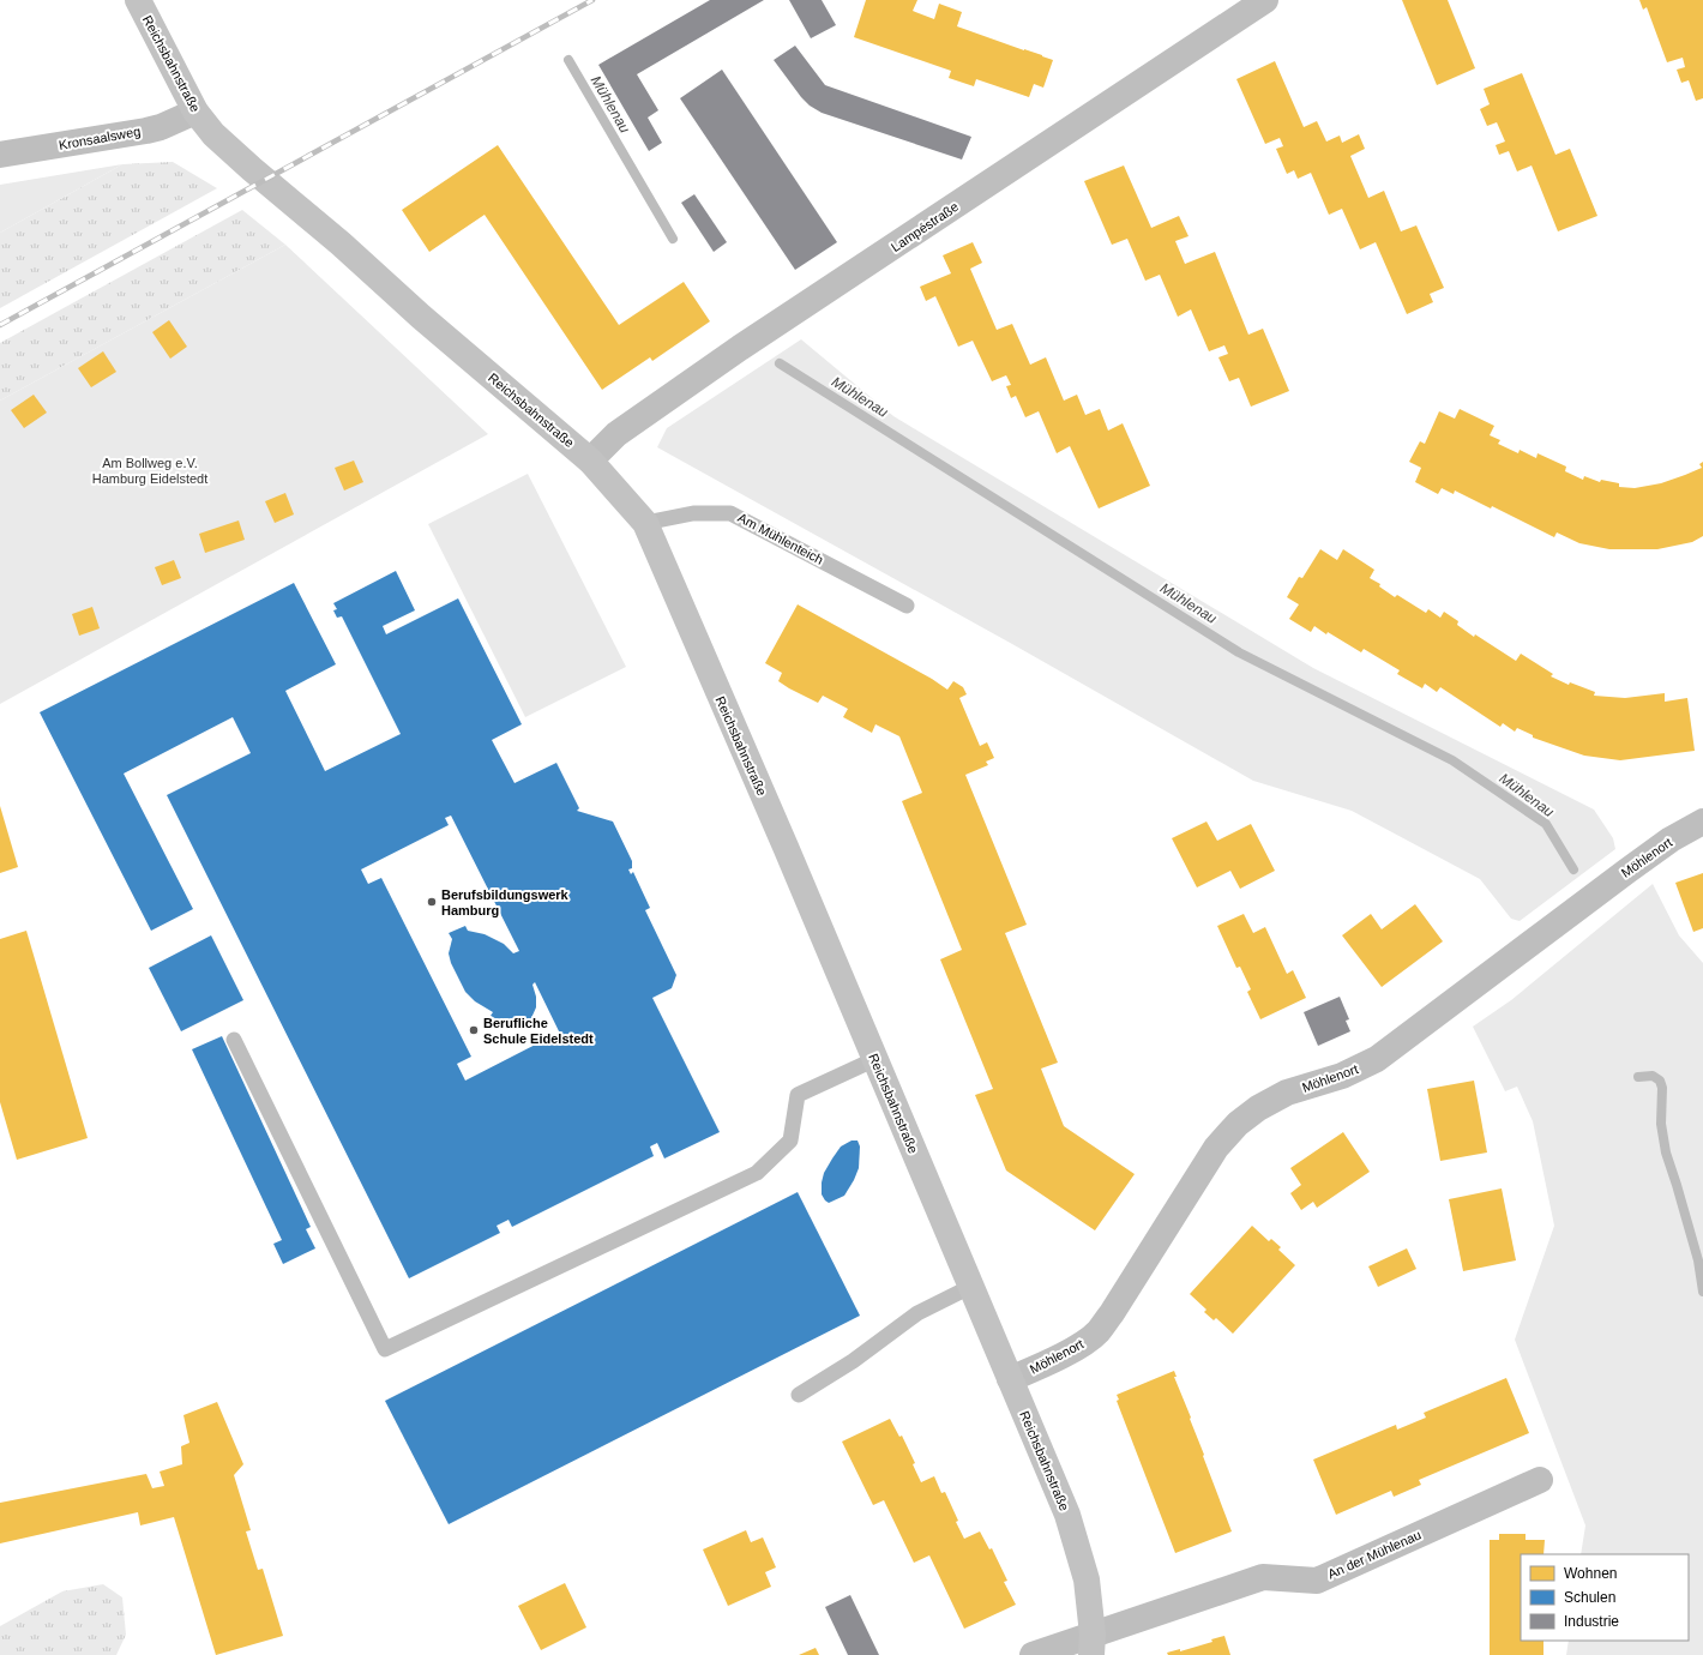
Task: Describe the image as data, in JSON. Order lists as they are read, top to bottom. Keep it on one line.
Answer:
{"streets":{"street":["Reichsbahnstraße","Kronsaalsweg","Lampéstraße","Möhlenort","An der Mühlenau"],"lane":["Am Mühlenteich"]},"crossings":[["Reichsbahnstraße","Kronsaalsweg"],["Reichsbahnstraße","Lampéstraße"],["Reichsbahnstraße","Am Mühlenteich"],["Reichsbahnstraße","Möhlenort"],["Reichsbahnstraße","An der Mühlenau"]],"water":["Mühlenau"],"parks":["Am Bollweg e.V. Hamburg Eidelstedt"],"places":["Berufsbildungswerk Hamburg","Berufliche Schule Eidelstedt"],"legend":["Wohnen","Schulen","Industrie"]}
